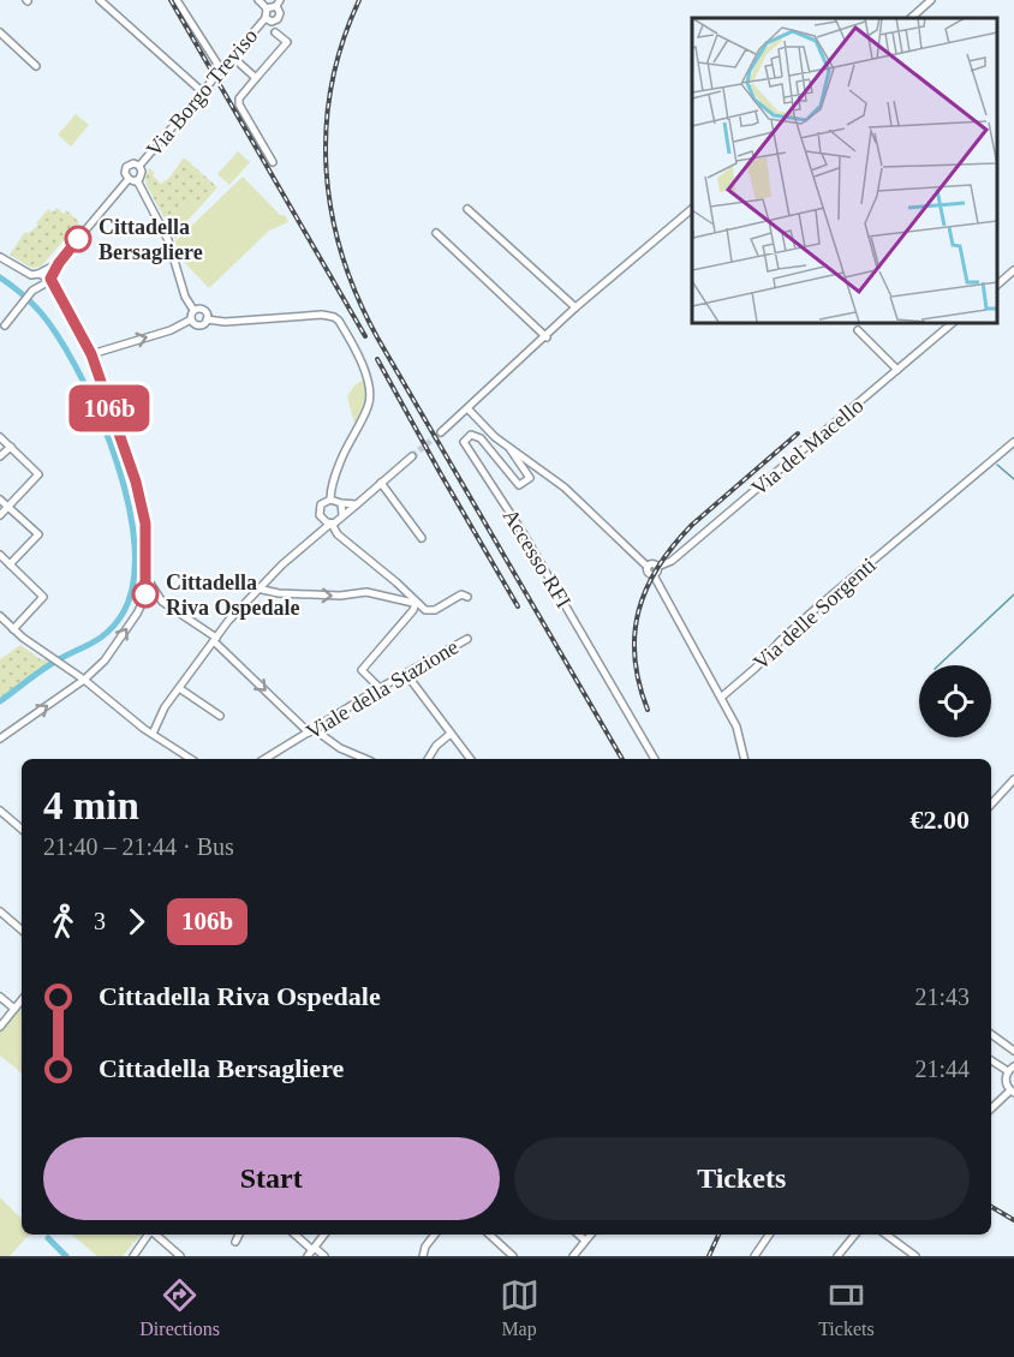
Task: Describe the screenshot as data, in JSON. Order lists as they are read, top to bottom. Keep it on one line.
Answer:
{"streets":{"street":["Via Borgo Treviso","Via del Macello","Accesso RFI","Via delle Sorgenti","Viale della Stazione"]},"places":["Cittadella Bersagliere","Cittadella Riva Ospedale"],"lines":["bus line 106b"],"page":{"on_map":"106b","heading":["4 min","21:40 – 21:44 · Bus","€2.00"],"legs":["3","106b"],"list":[{"name":"Cittadella Riva Ospedale","value":"21:43"},{"name":"Cittadella Bersagliere","value":"21:44"}],"buttons":["Start","Tickets"],"tabs":["Directions","Map","Tickets"]}}
